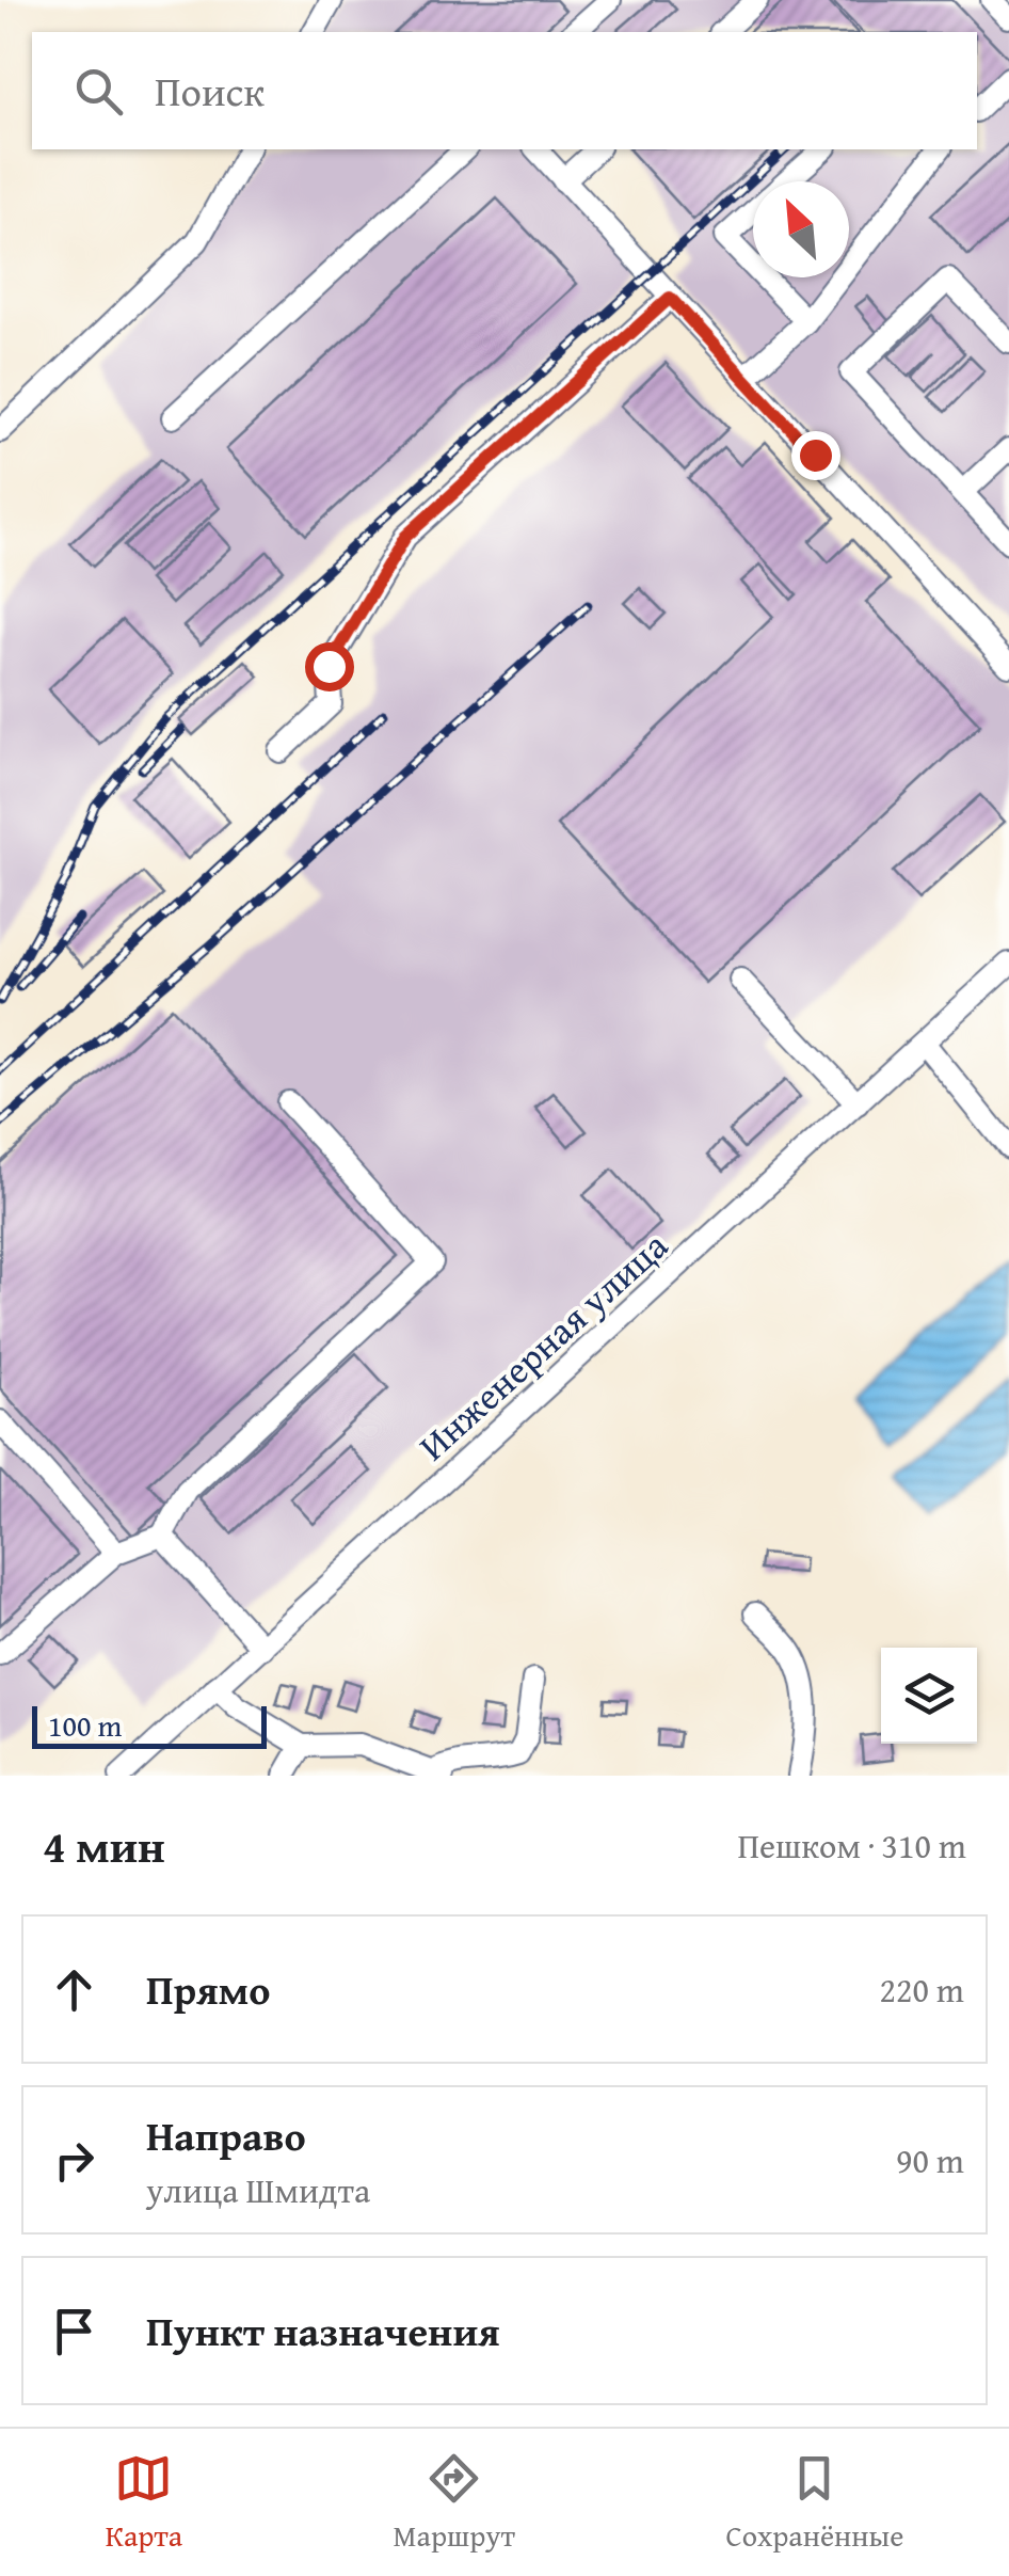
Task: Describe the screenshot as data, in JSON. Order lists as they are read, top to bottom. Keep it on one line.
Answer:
{"streets":{"street":["Инженерная улица"]},"scale_bar":"100 m","north":"top left","page":{"search":"Поиск","scale":"100 m","heading":["4 мин","Пешком · 310 m"],"list":[["Прямо","220 m"],["Направо","улица Шмидта","90 m"],"Пункт назначения"],"nav":["Карта","Маршрут","Сохранённые"]}}
